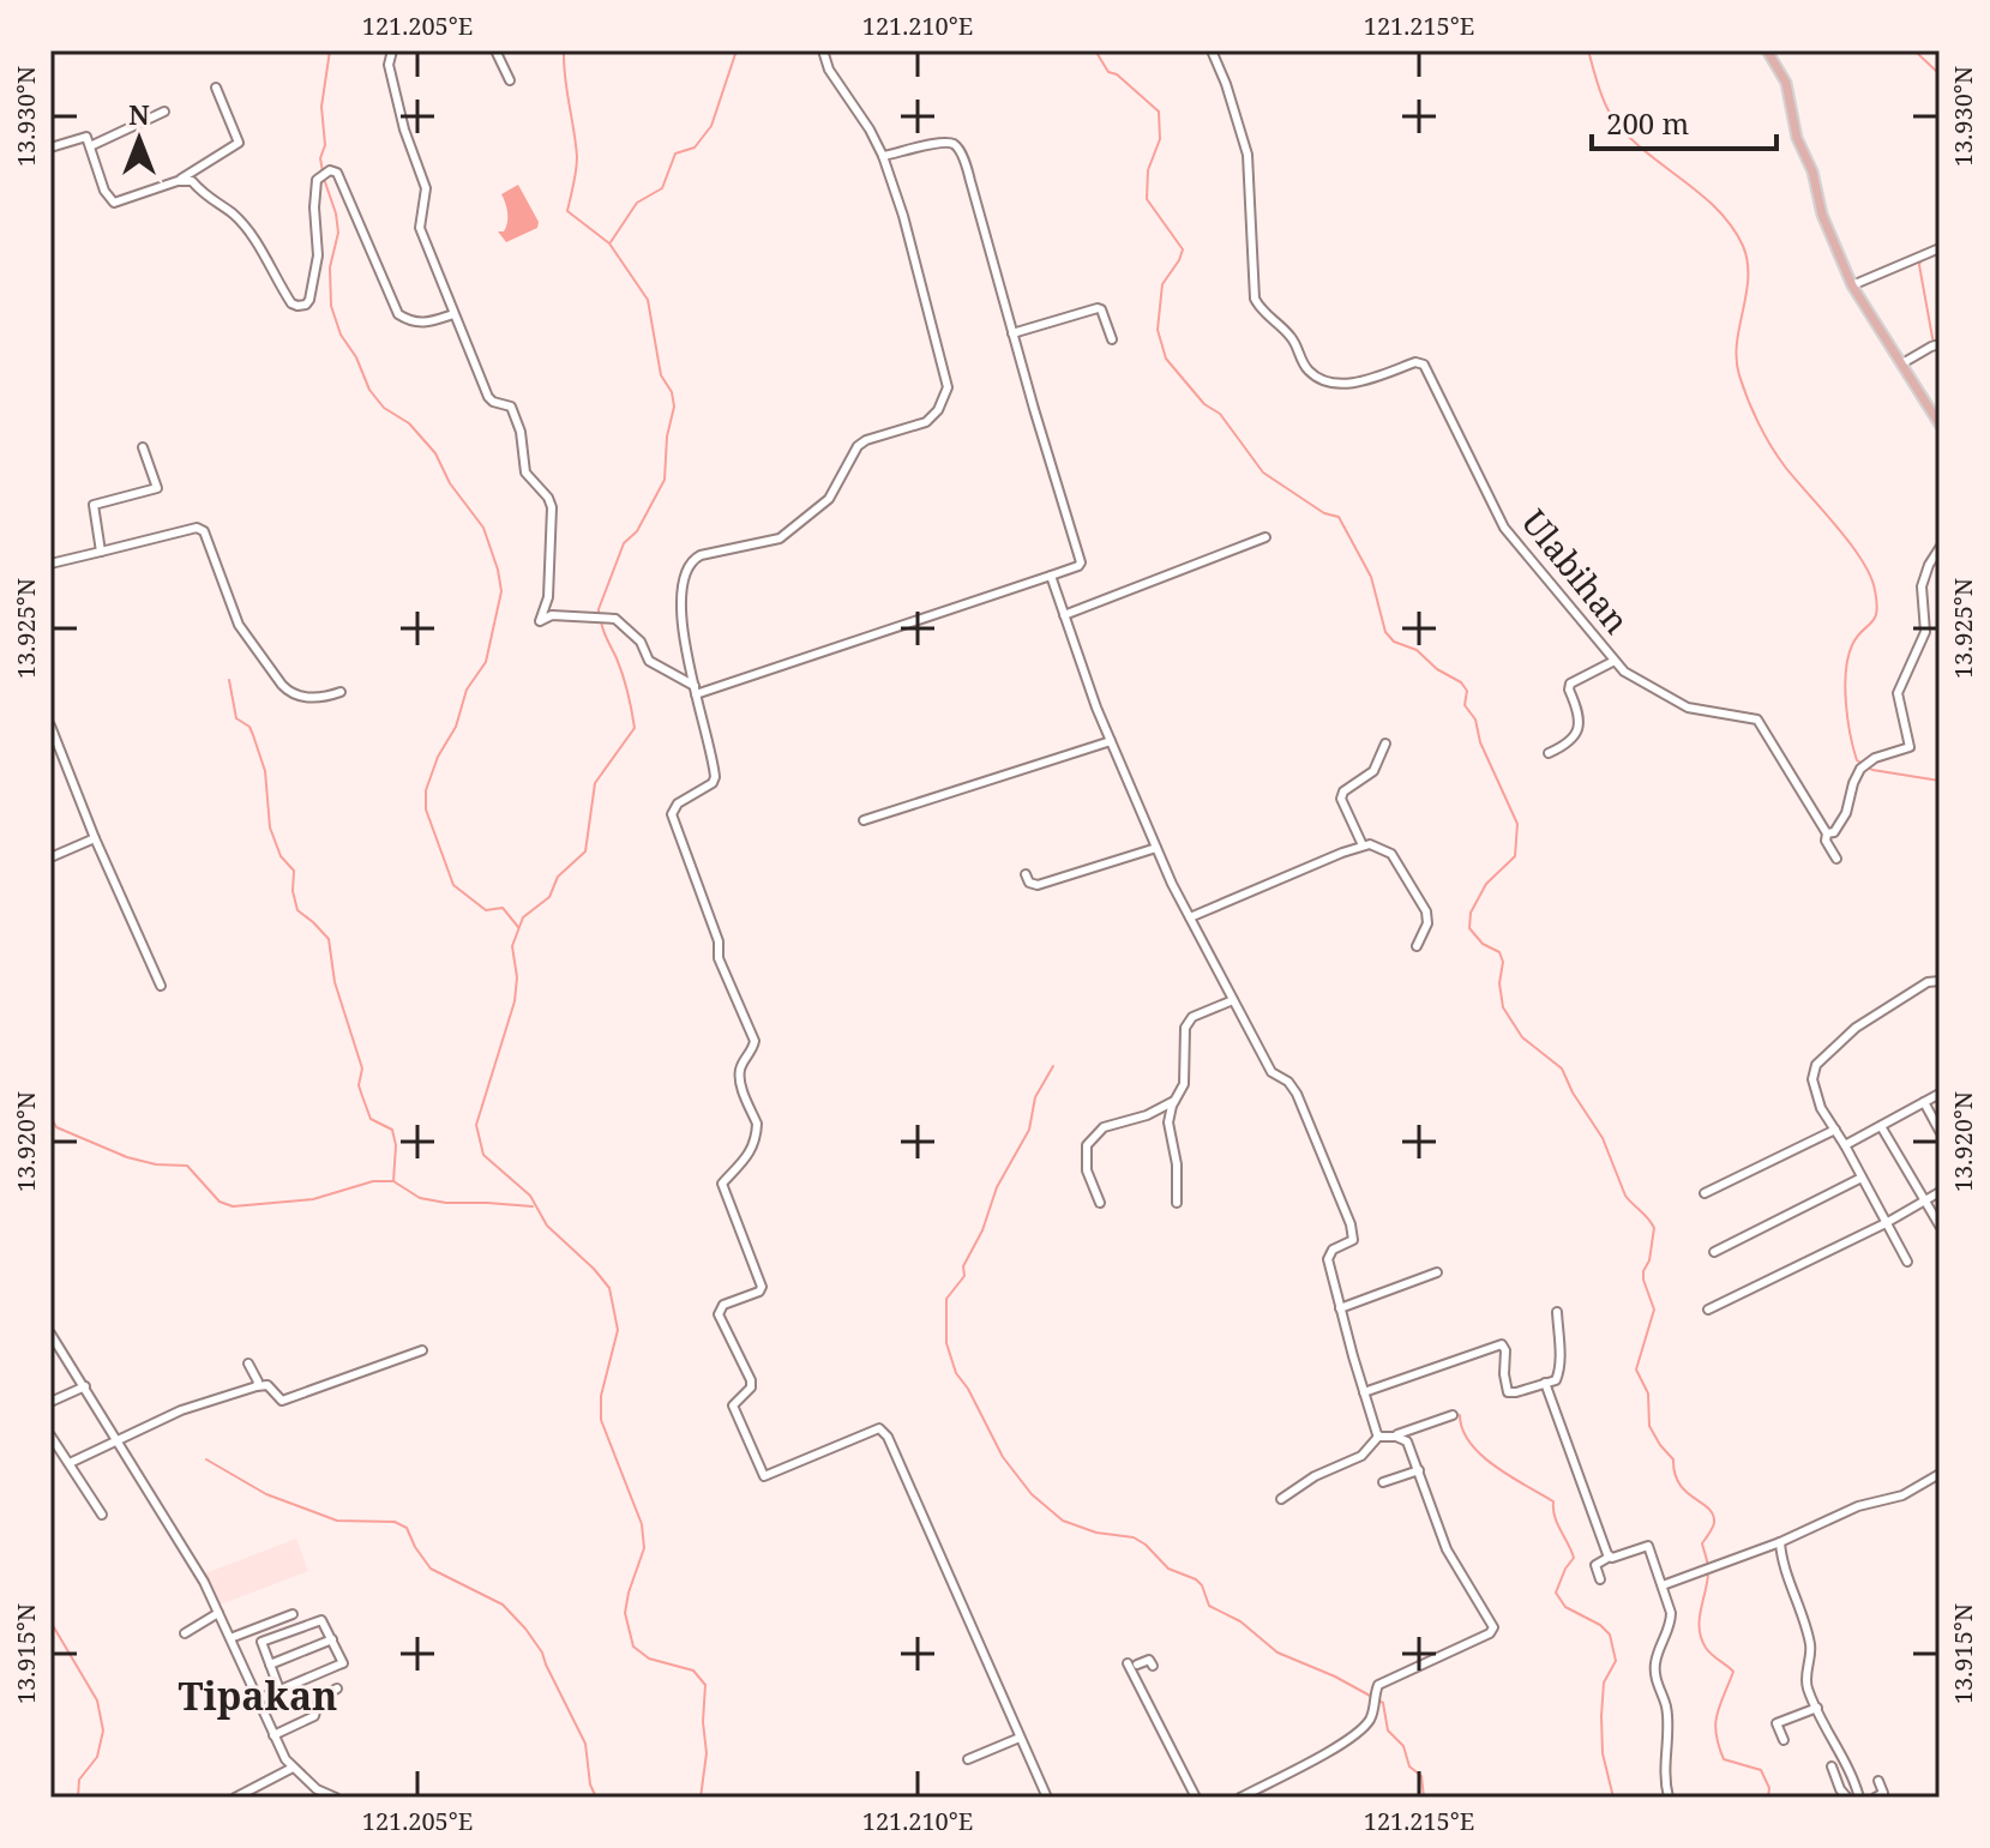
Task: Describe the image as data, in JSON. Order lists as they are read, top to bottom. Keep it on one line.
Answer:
{"streets":{"street":["Ulabihan"]},"districts":["Tipakan"],"scale_bar":"200 m","north":"top","coordinates":["121.205°E","121.210°E","121.215°E","13.930°N","13.925°N","13.920°N","13.915°N"]}
